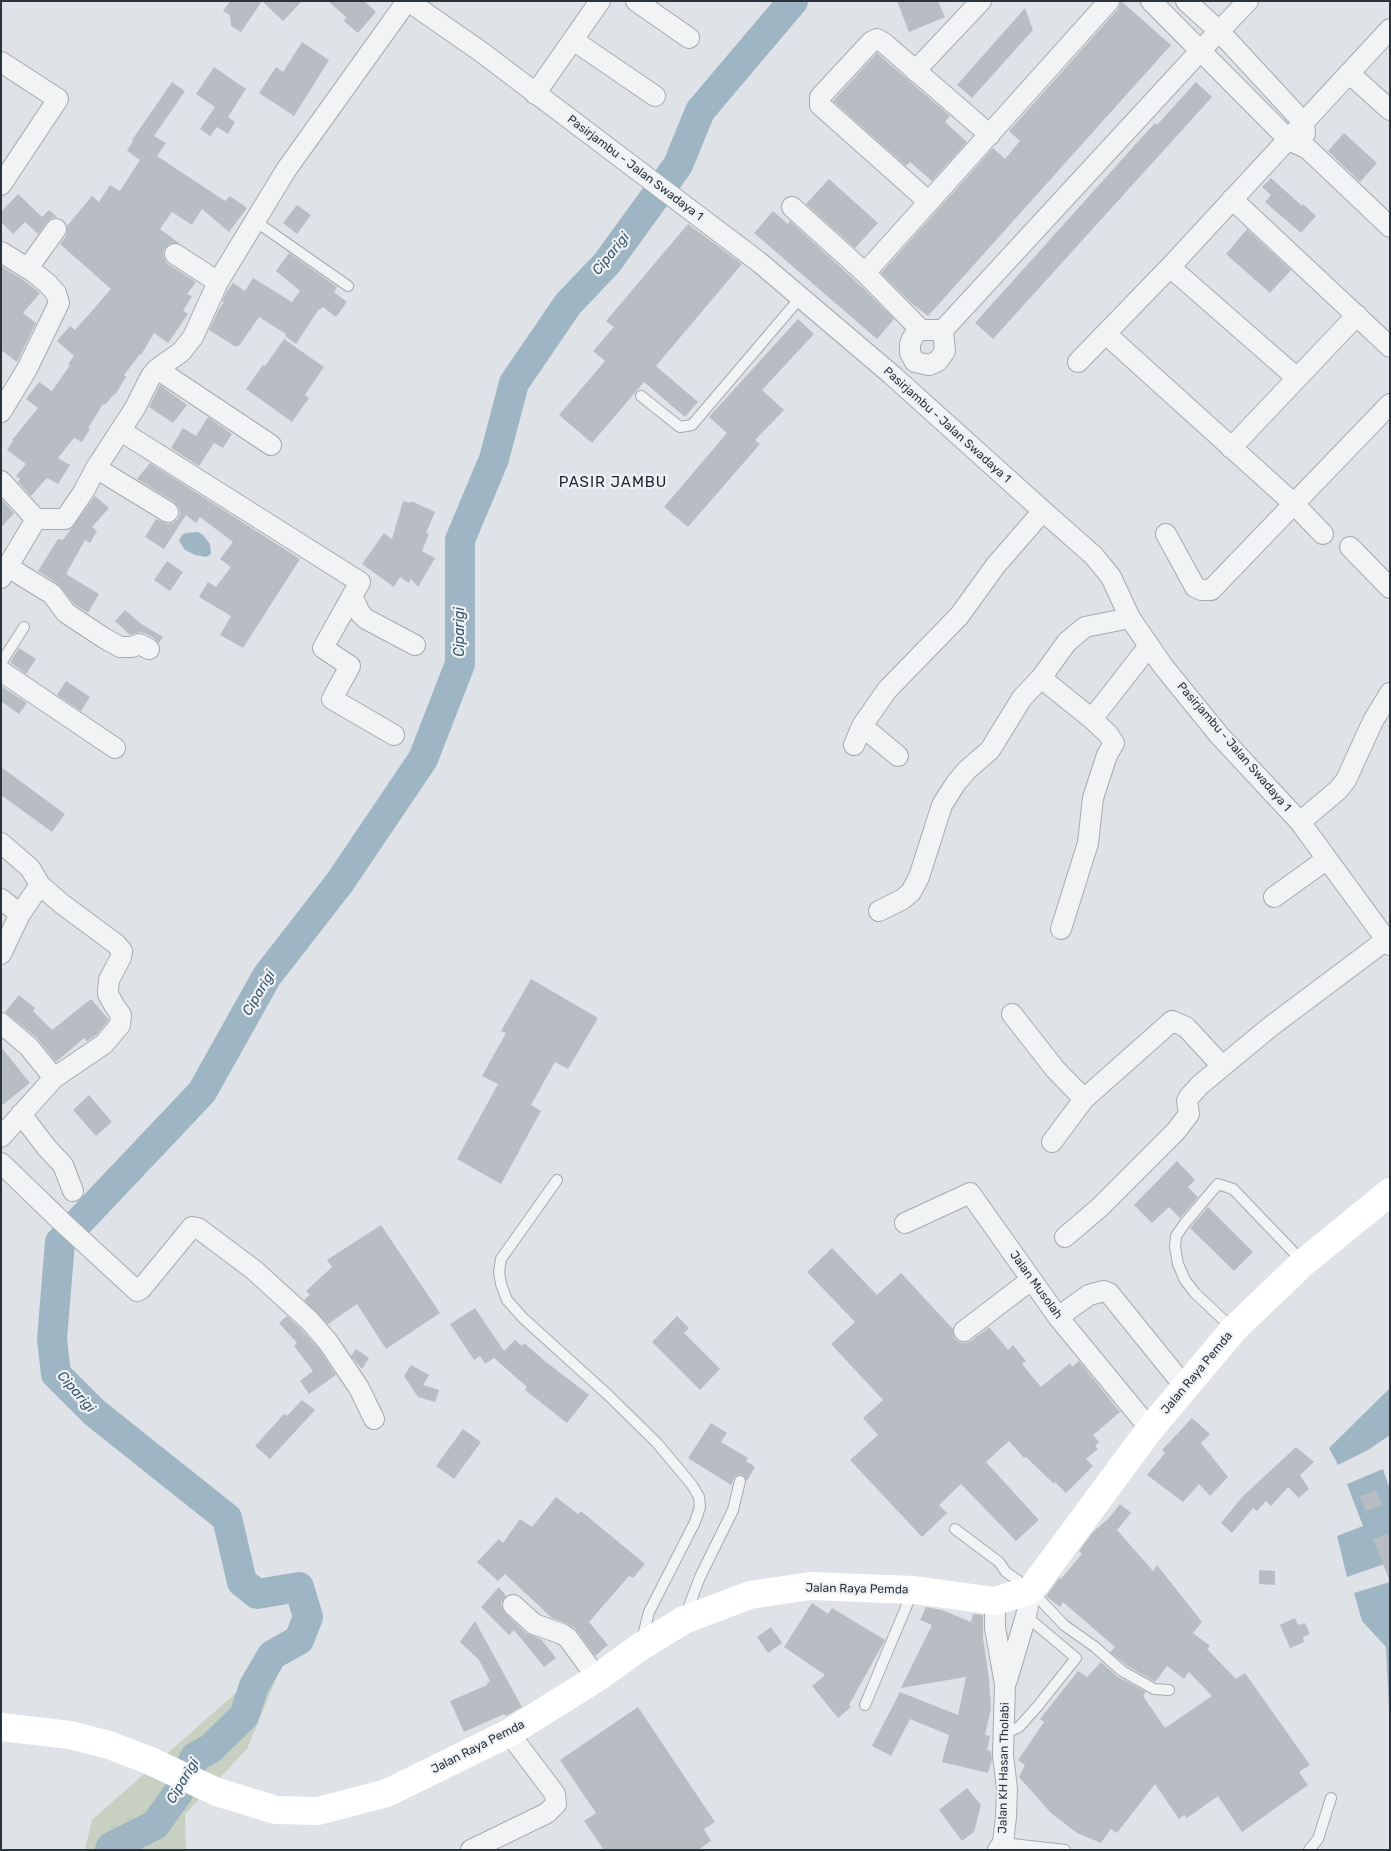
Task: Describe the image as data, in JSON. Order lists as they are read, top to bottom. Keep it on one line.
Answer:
{"streets":{"main road":["Jalan Raya Pemda"],"street":["Pasirjambu - Jalan Swadaya 1","Jalan Musolah","Jalan KH Hasan Tholabi"]},"crossings":[["Jalan Musolah","Jalan Raya Pemda"],["Jalan Raya Pemda","Jalan KH Hasan Tholabi"]],"districts":["PASIR JAMBU"],"water":["Ciparigi"]}
